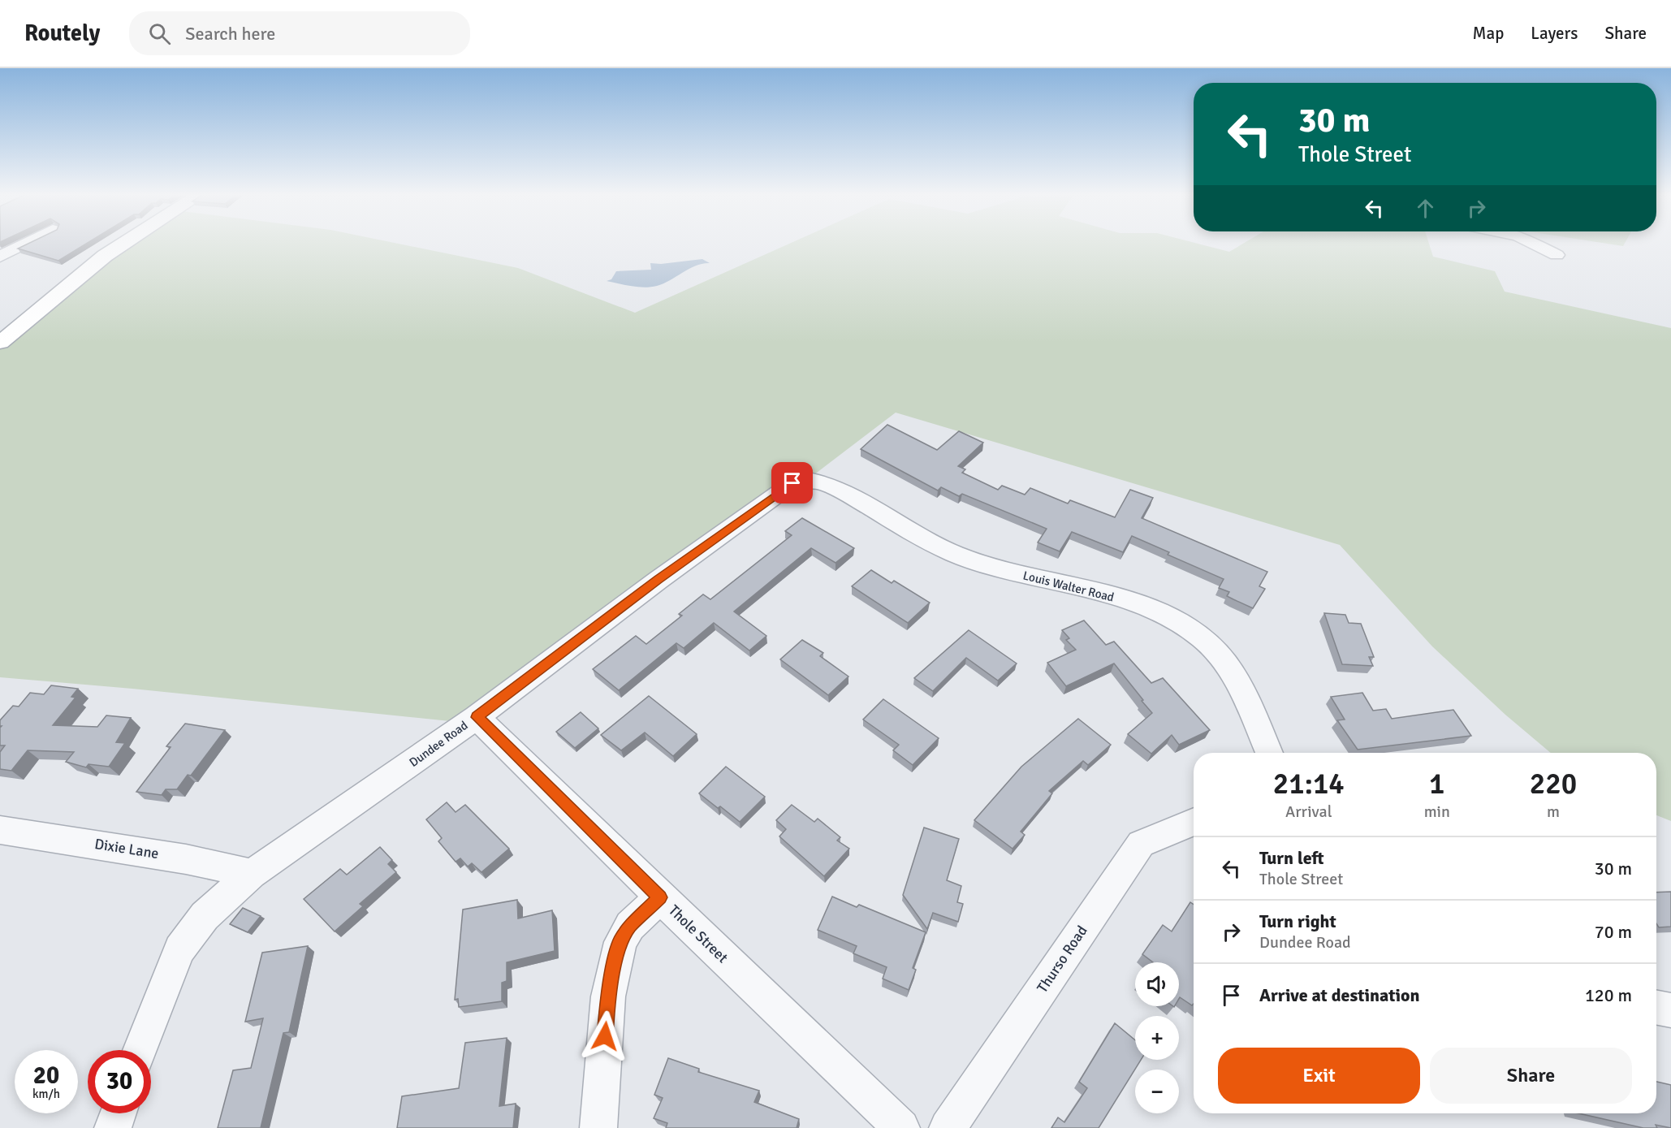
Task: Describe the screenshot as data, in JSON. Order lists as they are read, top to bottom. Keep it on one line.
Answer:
{"streets":{"street":["Louis Walter Road","Dundee Road","Dixie Lane","Thole Street","Thurso Road"]},"crossings":[["Louis Walter Road","Dundee Road"],["Dundee Road","Dixie Lane"],["Dundee Road","Thole Street"]],"page":{"header":"Routely","search":"Search here","nav":["Map","Layers","Share"],"turn":["30 m","Thole Street"],"eta":["21:14","Arrival","1","min","220","m"],"list":[{"name":"Turn left","note":"Thole Street","value":"30 m"},{"name":"Turn right","note":"Dundee Road","value":"70 m"},{"name":"Arrive at destination","value":"120 m"}],"map_buttons":["+","−"],"buttons":["Exit","Share"],"speed":"20 km/h","limit":"30"}}
